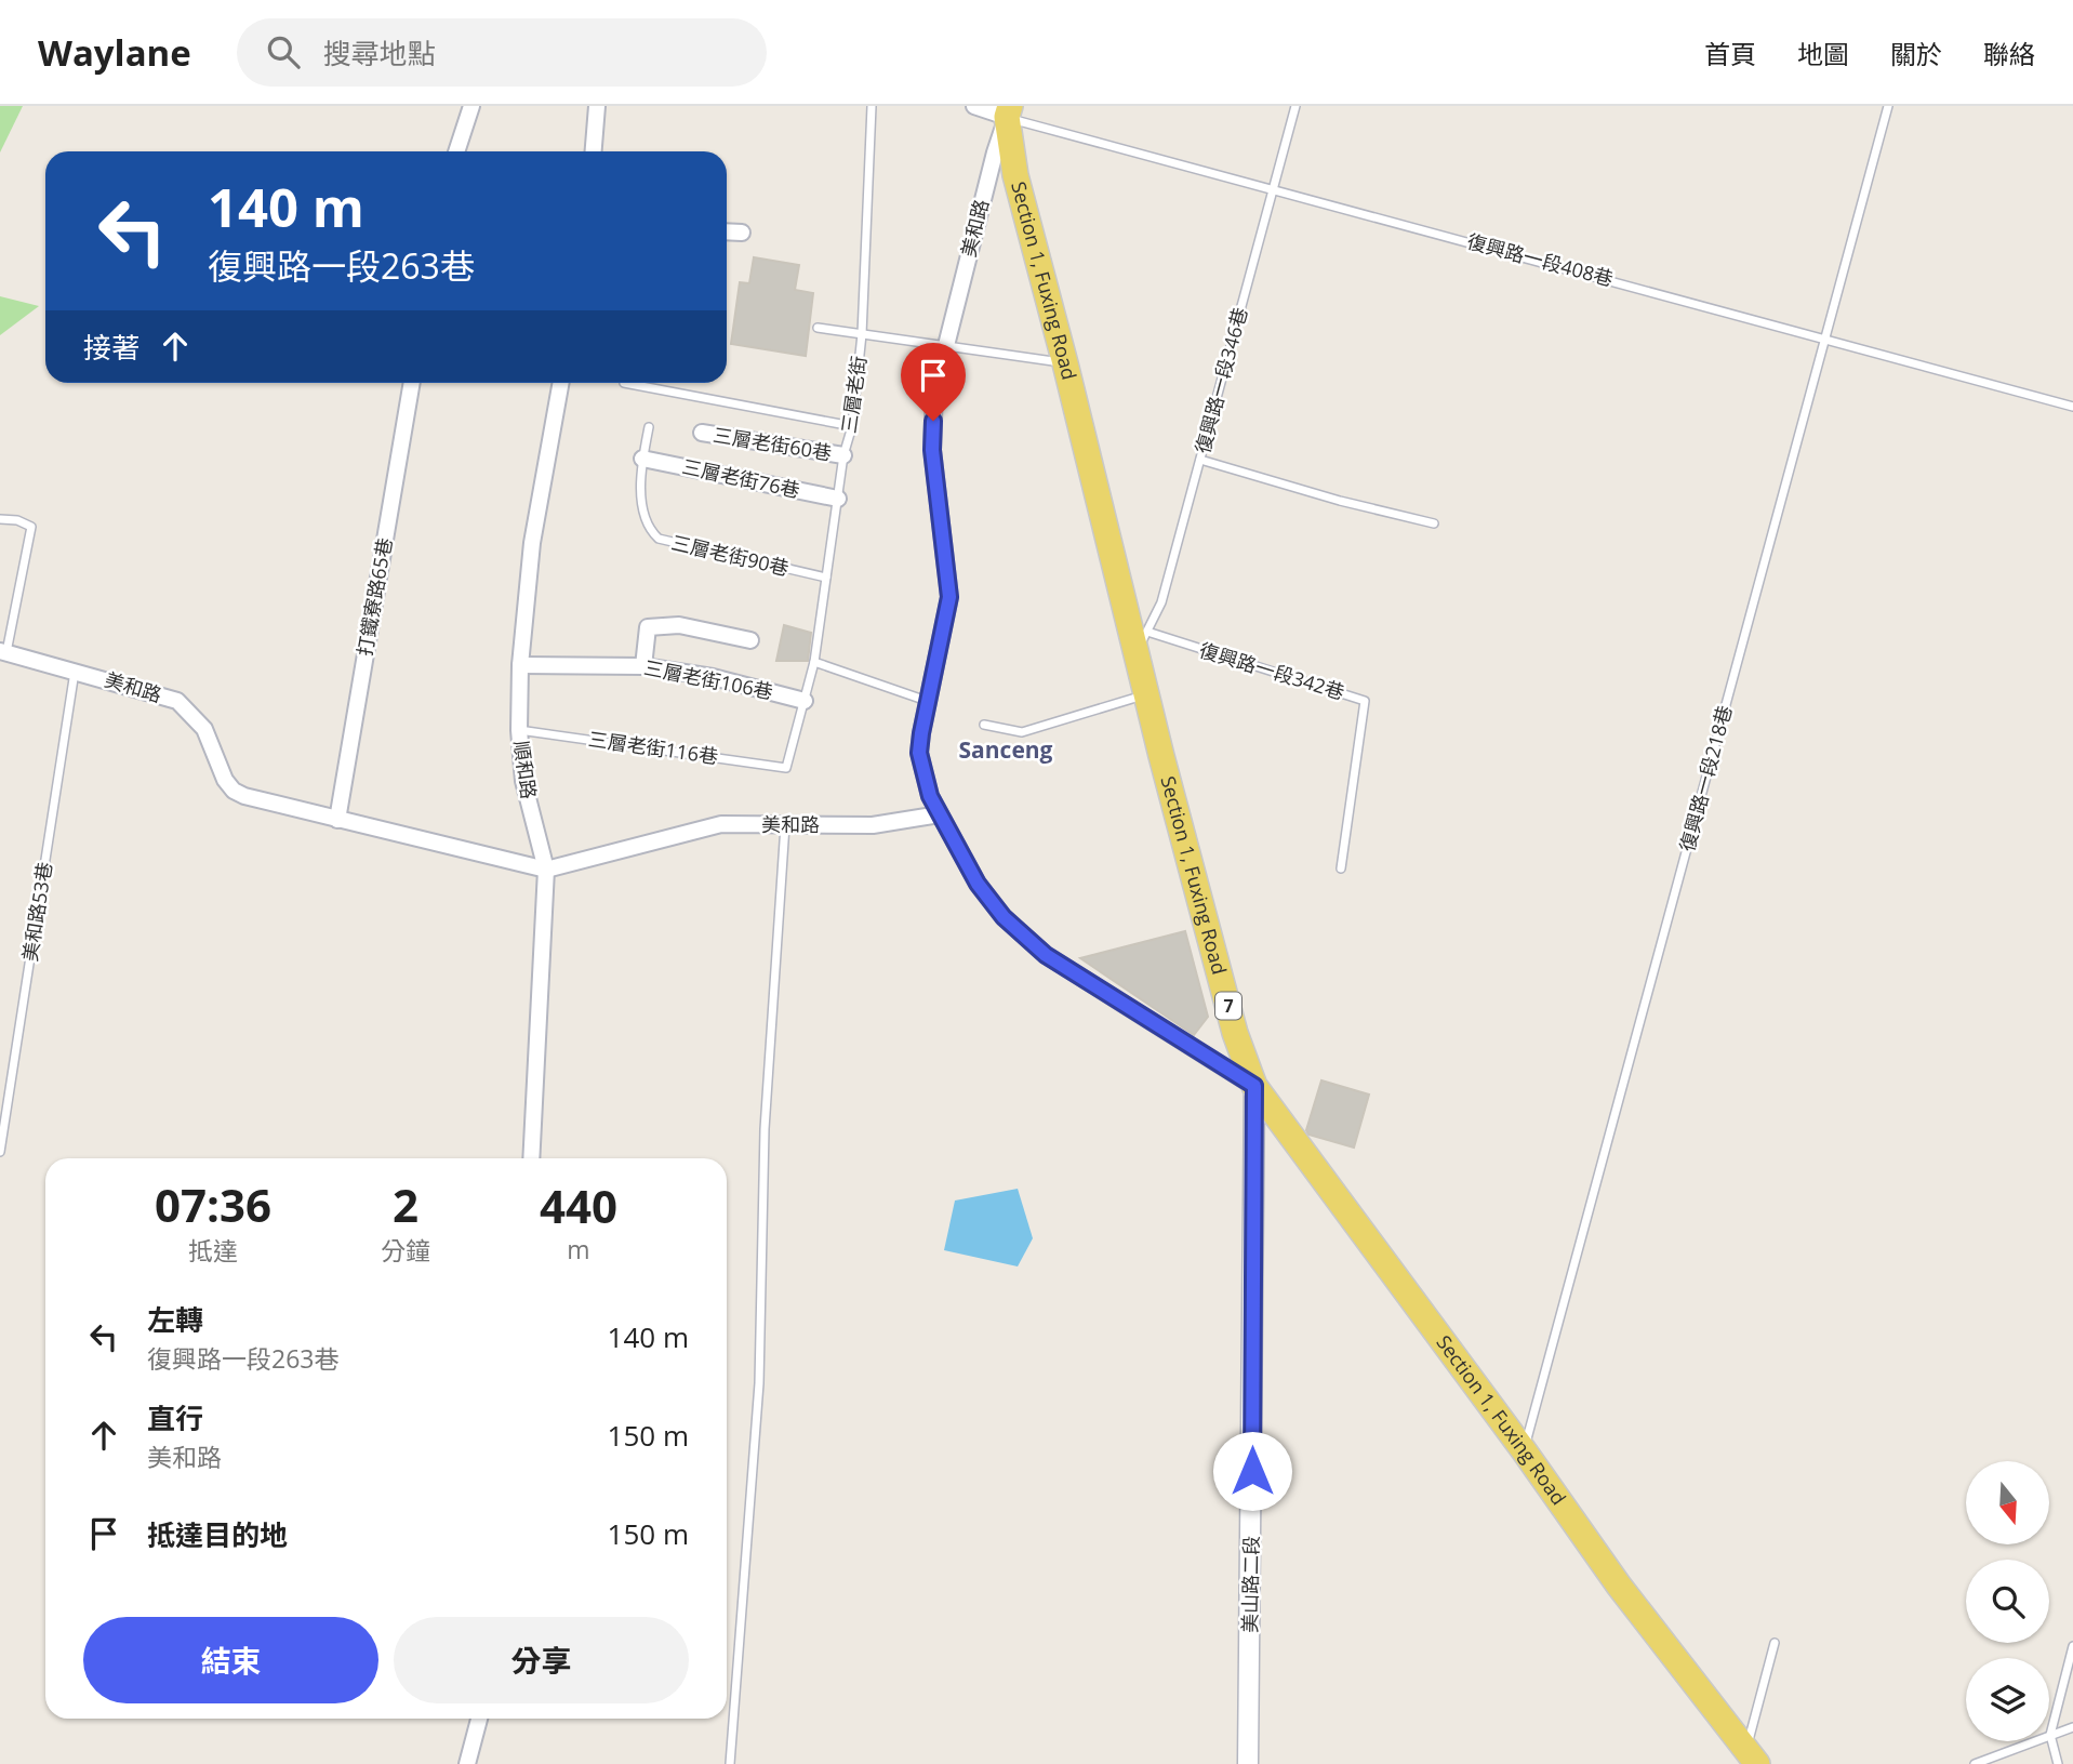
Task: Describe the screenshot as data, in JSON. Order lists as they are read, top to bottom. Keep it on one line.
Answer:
{"streets":{"main road":["Section 1, Fuxing Road","7"],"street":["美和路","三層老街60巷","三層老街76巷","打鐵寮路65巷","三層老街106巷","順和路","美山路二段"],"lane":["復興路一段408巷","復興路一段346巷","三層老街","三層老街90巷","復興路一段342巷","三層老街116巷","復興路一段218巷","美和路53巷"]},"crossings":[["美和路","復興路一段408巷"],["美和路","Section 1, Fuxing Road"],["美和路","打鐵寮路65巷"],["美和路","順和路"],["美和路","美和路53巷"],["復興路一段408巷","Section 1, Fuxing Road"],["復興路一段408巷","復興路一段346巷"],["復興路一段408巷","復興路一段218巷"],["Section 1, Fuxing Road","復興路一段346巷"],["Section 1, Fuxing Road","復興路一段342巷"],["Section 1, Fuxing Road","復興路一段218巷"],["Section 1, Fuxing Road","美山路二段"],["復興路一段346巷","復興路一段342巷"],["三層老街","三層老街60巷"],["三層老街","三層老街76巷"],["三層老街","三層老街90巷"],["三層老街","三層老街106巷"],["三層老街","三層老街116巷"],["三層老街76巷","三層老街90巷"],["三層老街106巷","順和路"],["三層老街116巷","順和路"]],"districts":["Sanceng"],"north":"bottom","page":{"header":"Waylane","search":"搜尋地點","nav":["首頁","地圖","關於","聯絡"],"turn":["140 m","復興路一段263巷"],"then":"接著","eta":["07:36","抵達","2","分鐘","440","m"],"list":[{"name":"左轉","note":"復興路一段263巷","value":"140 m"},{"name":"直行","note":"美和路","value":"150 m"},{"name":"抵達目的地","value":"150 m"}],"buttons":["結束","分享"]}}
